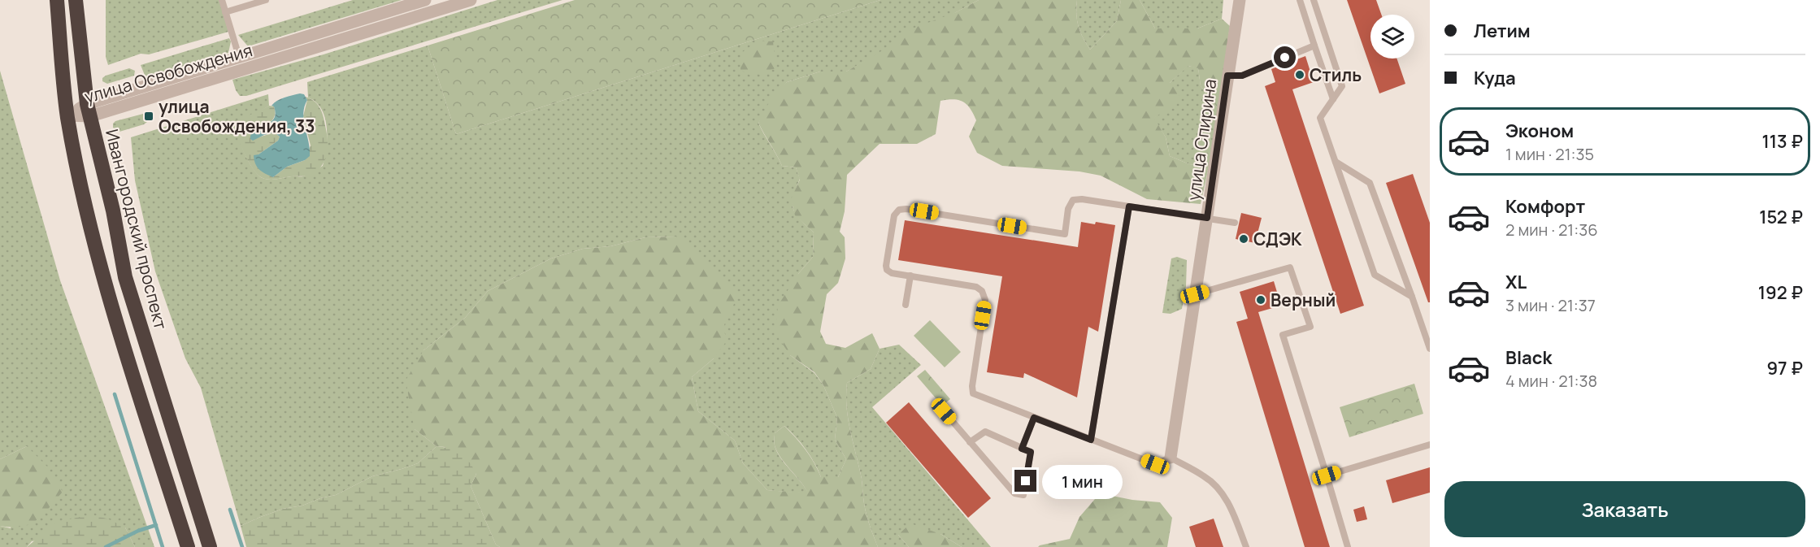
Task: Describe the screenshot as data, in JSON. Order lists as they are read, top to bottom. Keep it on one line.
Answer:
{"streets":{"highway":["Ивангородский проспект"],"street":["улица Освобождения","улица Спирина"]},"crossings":[["улица Освобождения","Ивангородский проспект"]],"places":{"other":["Стиль","СДЭК","Верный"],"transit":["улица Освобождения, 33"]},"page":{"banner":["Летим","Куда"],"list":[{"name":"Эконом","note":"1 мин · 21:35","value":"113 ₽"},{"name":"Комфорт","note":"2 мин · 21:36","value":"152 ₽"},{"name":"XL","note":"3 мин · 21:37","value":"192 ₽"},{"name":"Black","note":"4 мин · 21:38","value":"97 ₽"}],"bubble":"1 мин","buttons":"Заказать"}}
